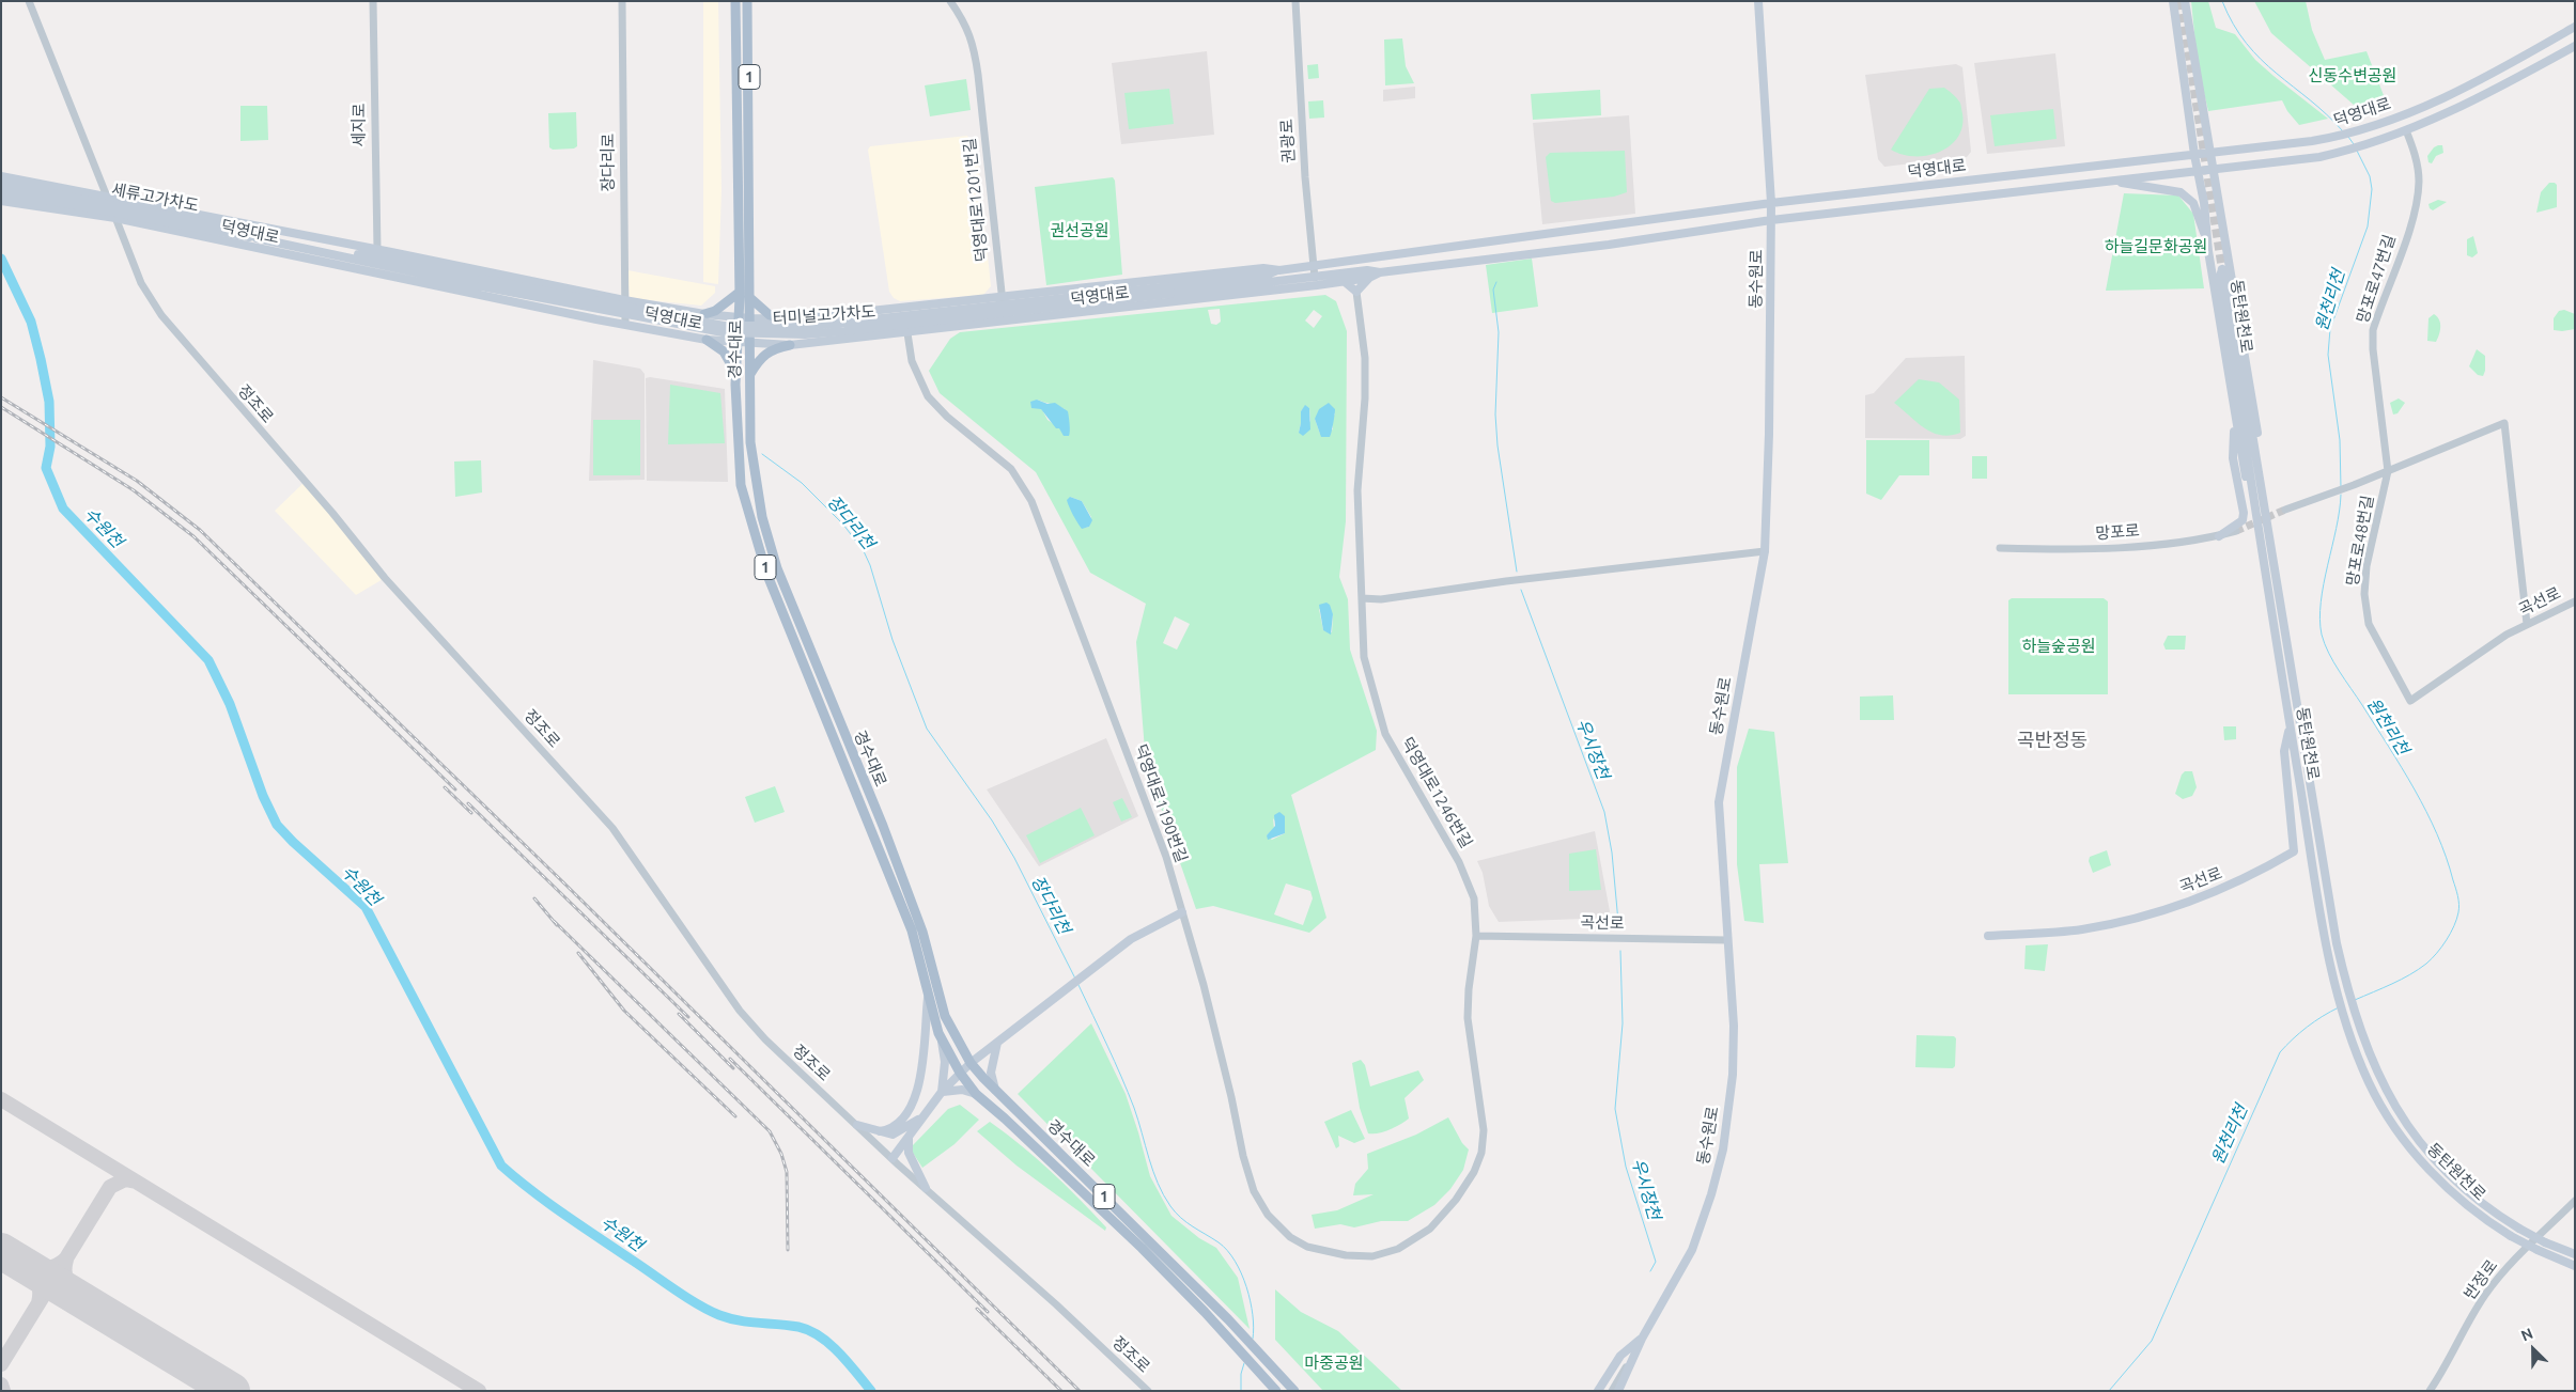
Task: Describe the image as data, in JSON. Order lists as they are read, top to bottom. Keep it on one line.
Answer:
{"streets":{"main road":["1","덕영대로","세류고가차도","동수원로","터미널고가차도","동탄원천로","경수대로","곡선로"],"street":["세지로","권광로","장다리로","덕영대로1201번길","망포로47번길","정조로","망포로","망포로48번길","덕영대로1246번길","덕영대로1190번길","반정로"]},"crossings":[["덕영대로","세지로"],["덕영대로","권광로"],["덕영대로","장다리로"],["덕영대로","세류고가차도"],["덕영대로","덕영대로1201번길"],["덕영대로","동수원로"],["덕영대로","망포로47번길"],["덕영대로","터미널고가차도"],["덕영대로","경수대로"],["덕영대로","정조로"],["덕영대로","덕영대로1190번길"],["동수원로","곡선로"],["망포로47번길","망포로48번길"],["동탄원천로","곡선로"],["망포로48번길","곡선로"],["곡선로","덕영대로1246번길"],["덕영대로1246번길","덕영대로1190번길"]],"districts":["곡반정동"],"water":["원천리천","장다리천","수원천","우시장천"],"parks":["신동수변공원","권선공원","하늘길문화공원","하늘숲공원","마중공원"],"north":"top left"}
